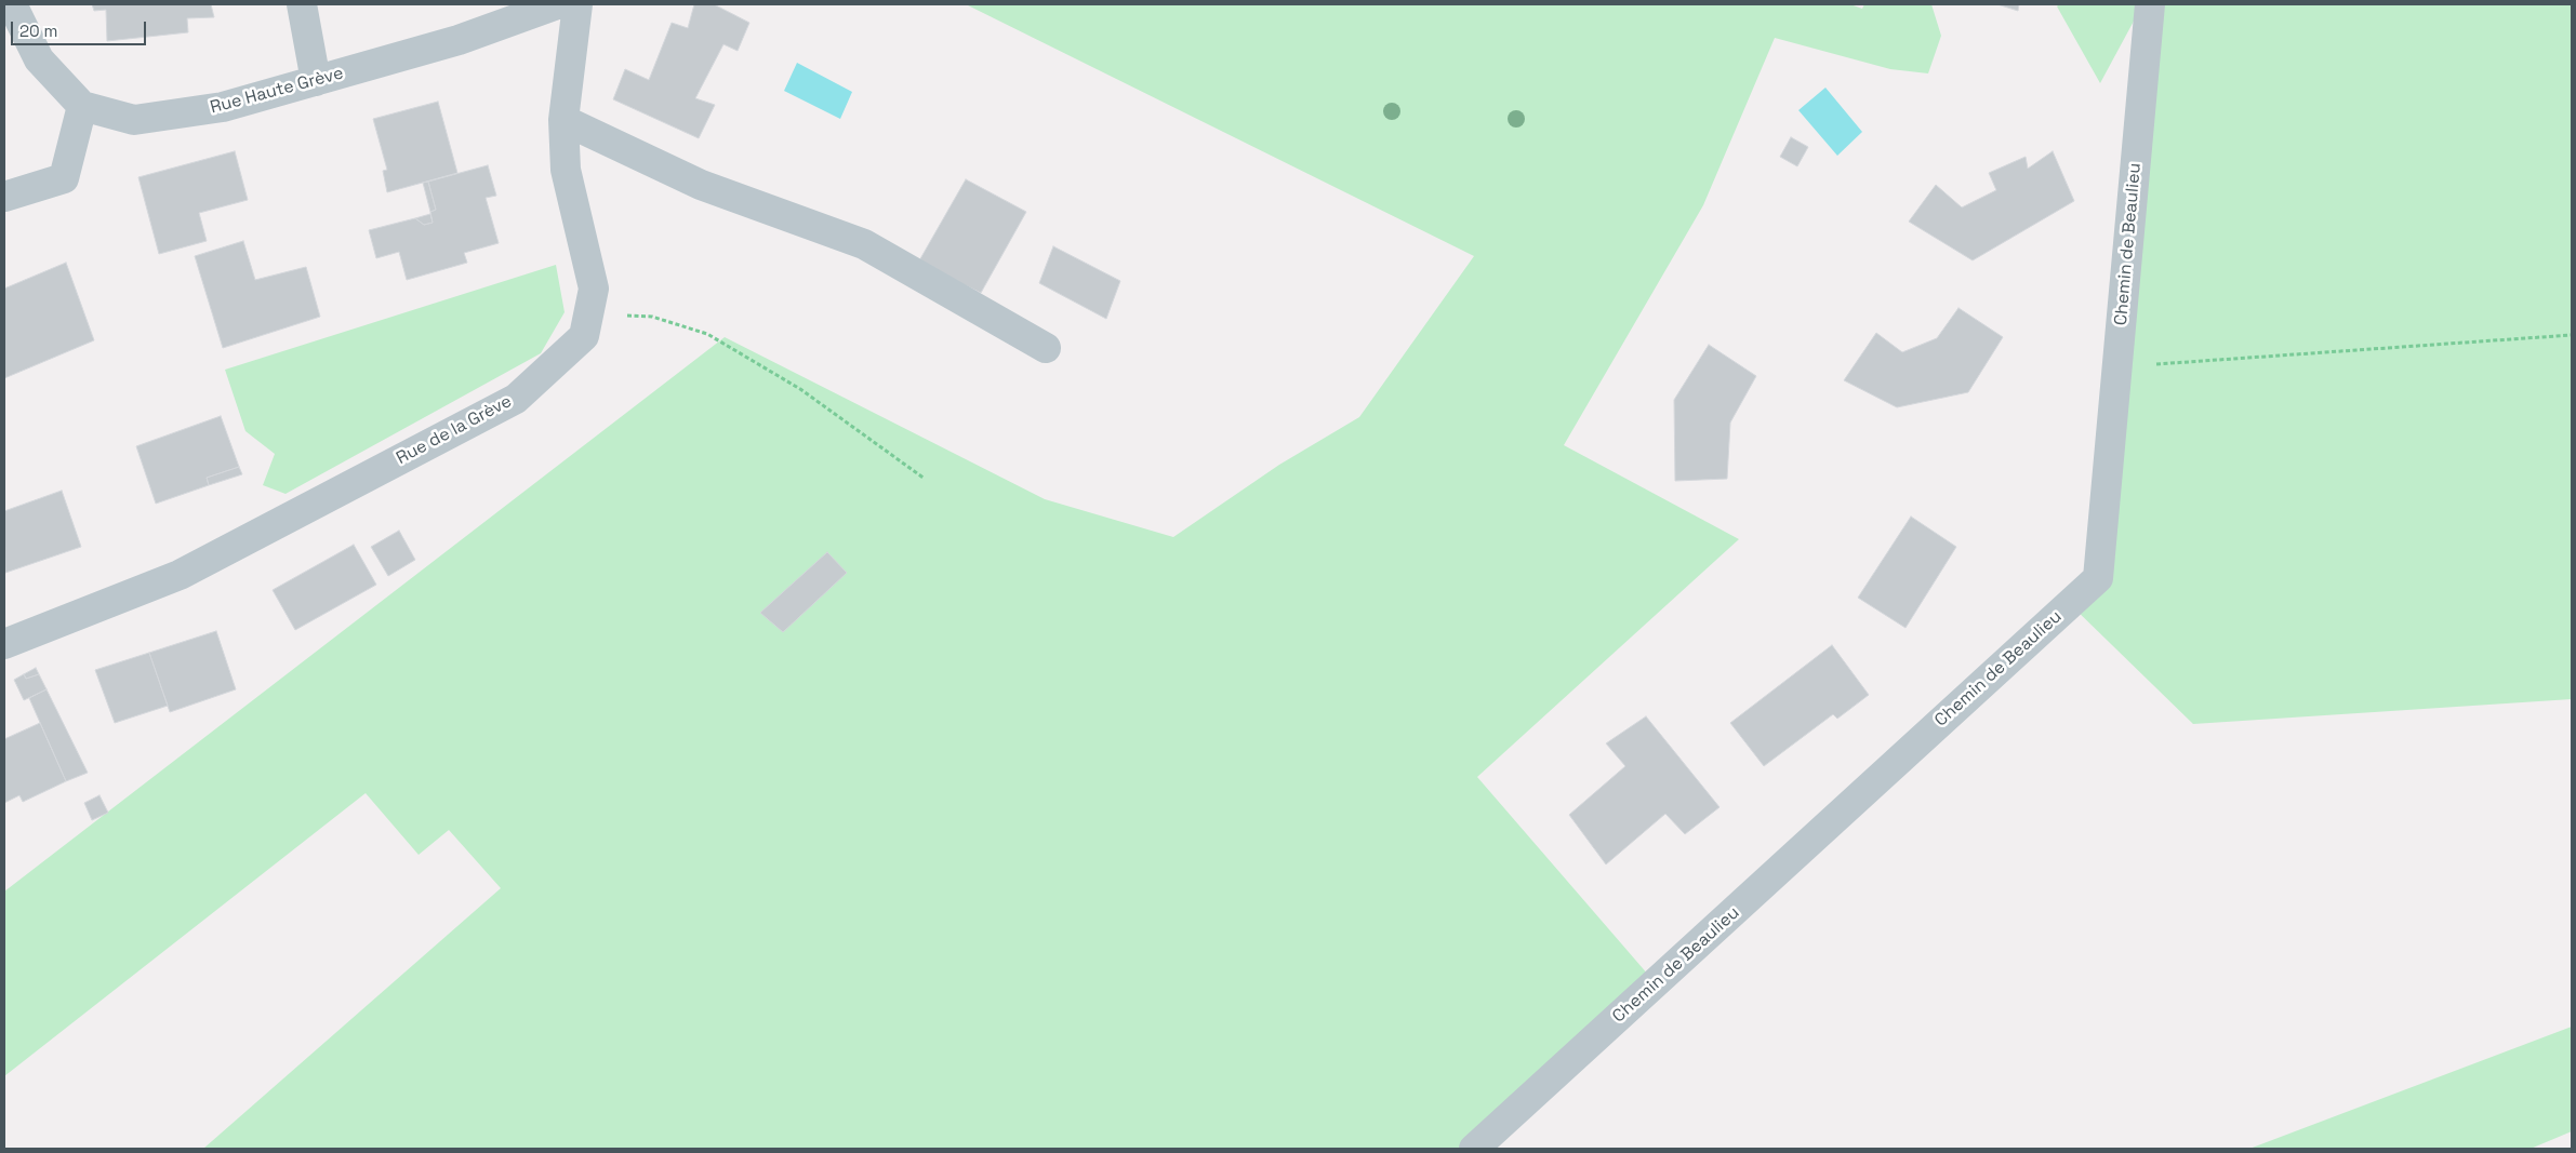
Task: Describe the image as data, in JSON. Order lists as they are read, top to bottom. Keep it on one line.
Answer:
{"streets":{"street":["Rue Haute Grève","Chemin de Beaulieu","Rue de la Grève"]},"scale_bar":"20 m"}
